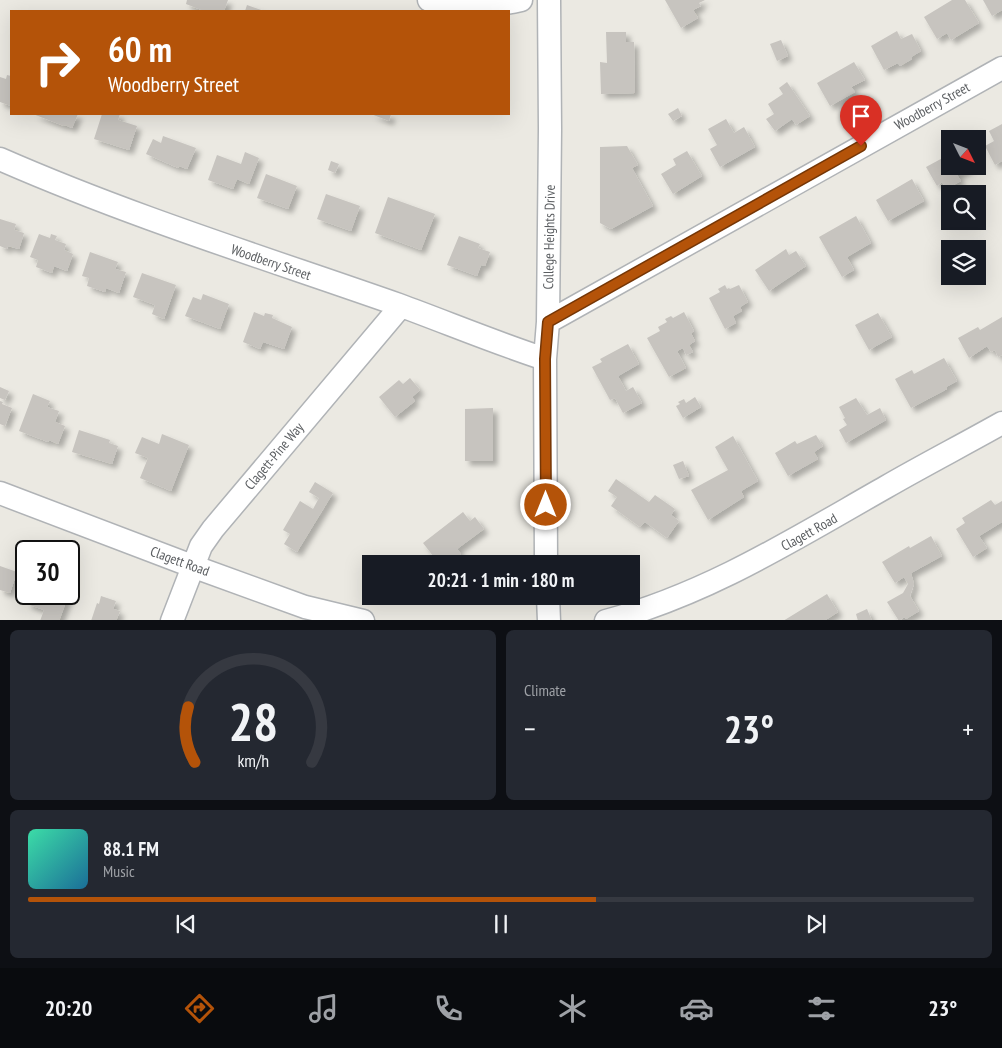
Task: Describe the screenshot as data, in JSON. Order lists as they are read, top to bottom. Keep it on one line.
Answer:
{"streets":{"street":["Woodberry Street","College Heights Drive","Clagett-Pine Way","Clagett Road"]},"crossings":[["Woodberry Street","College Heights Drive"],["Woodberry Street","Clagett-Pine Way"],["Clagett-Pine Way","Clagett Road"]],"north":"bottom right","page":{"turn":["60 m","Woodberry Street"],"limit":"30","trip":"20:21 · 1 min · 180 m","tile":"Climate","heat":["−","23°","+"],"song":["88.1 FM","Music"],"tabs":["20:20","23°"],"gauge":["28","km/h"]}}
